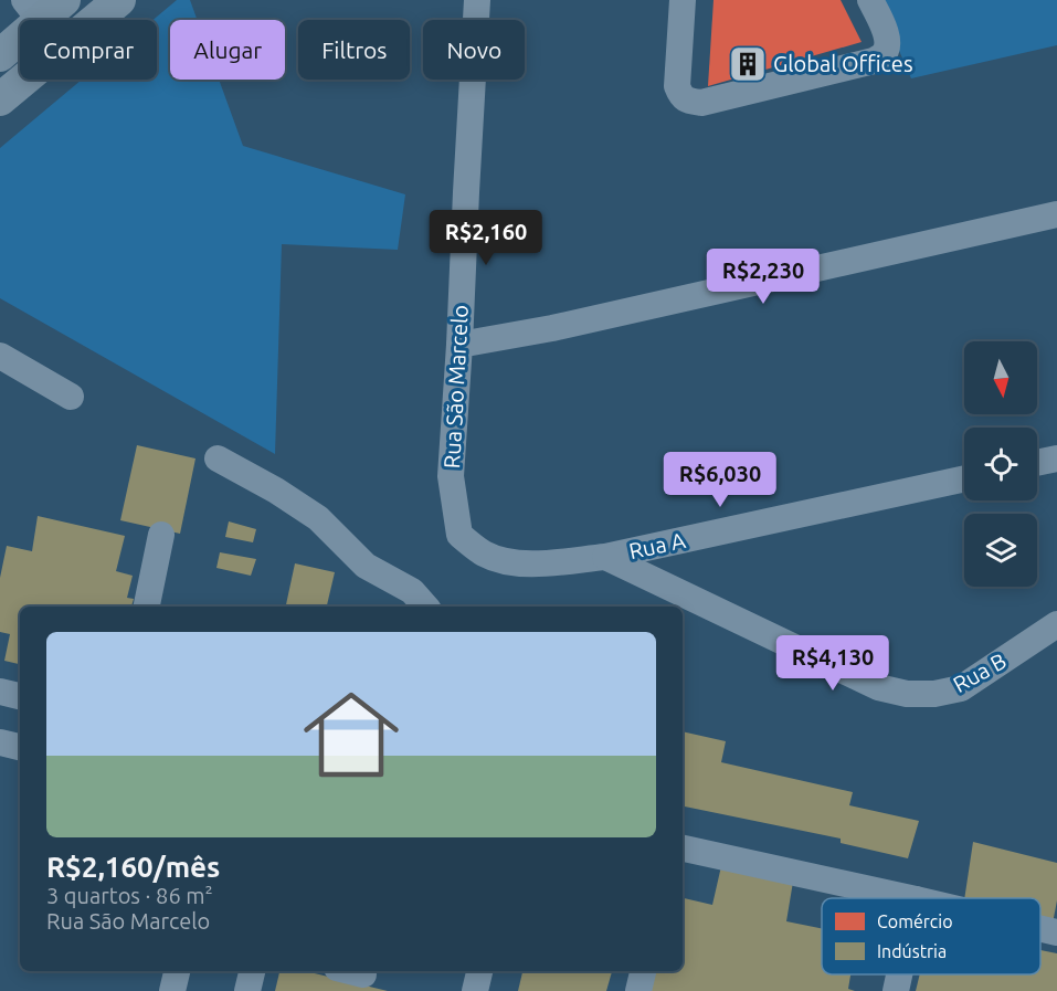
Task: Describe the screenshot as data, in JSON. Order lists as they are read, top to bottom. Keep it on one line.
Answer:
{"streets":{"street":["Rua São Marcelo","Rua A","Rua B"]},"crossings":[["Rua São Marcelo","Rua A"],["Rua A","Rua B"]],"places":{"building":["Global Offices"]},"legend":["Comércio","Indústria"],"north":"bottom","page":{"chip":["Comprar","Alugar","Filtros","Novo"],"price":["R$2,160","R$2,230","R$6,030","R$4,130"],"list":[{"name":"R$2,160/mês","note":"3 quartos · 86 m² · Rua São Marcelo"}]}}
